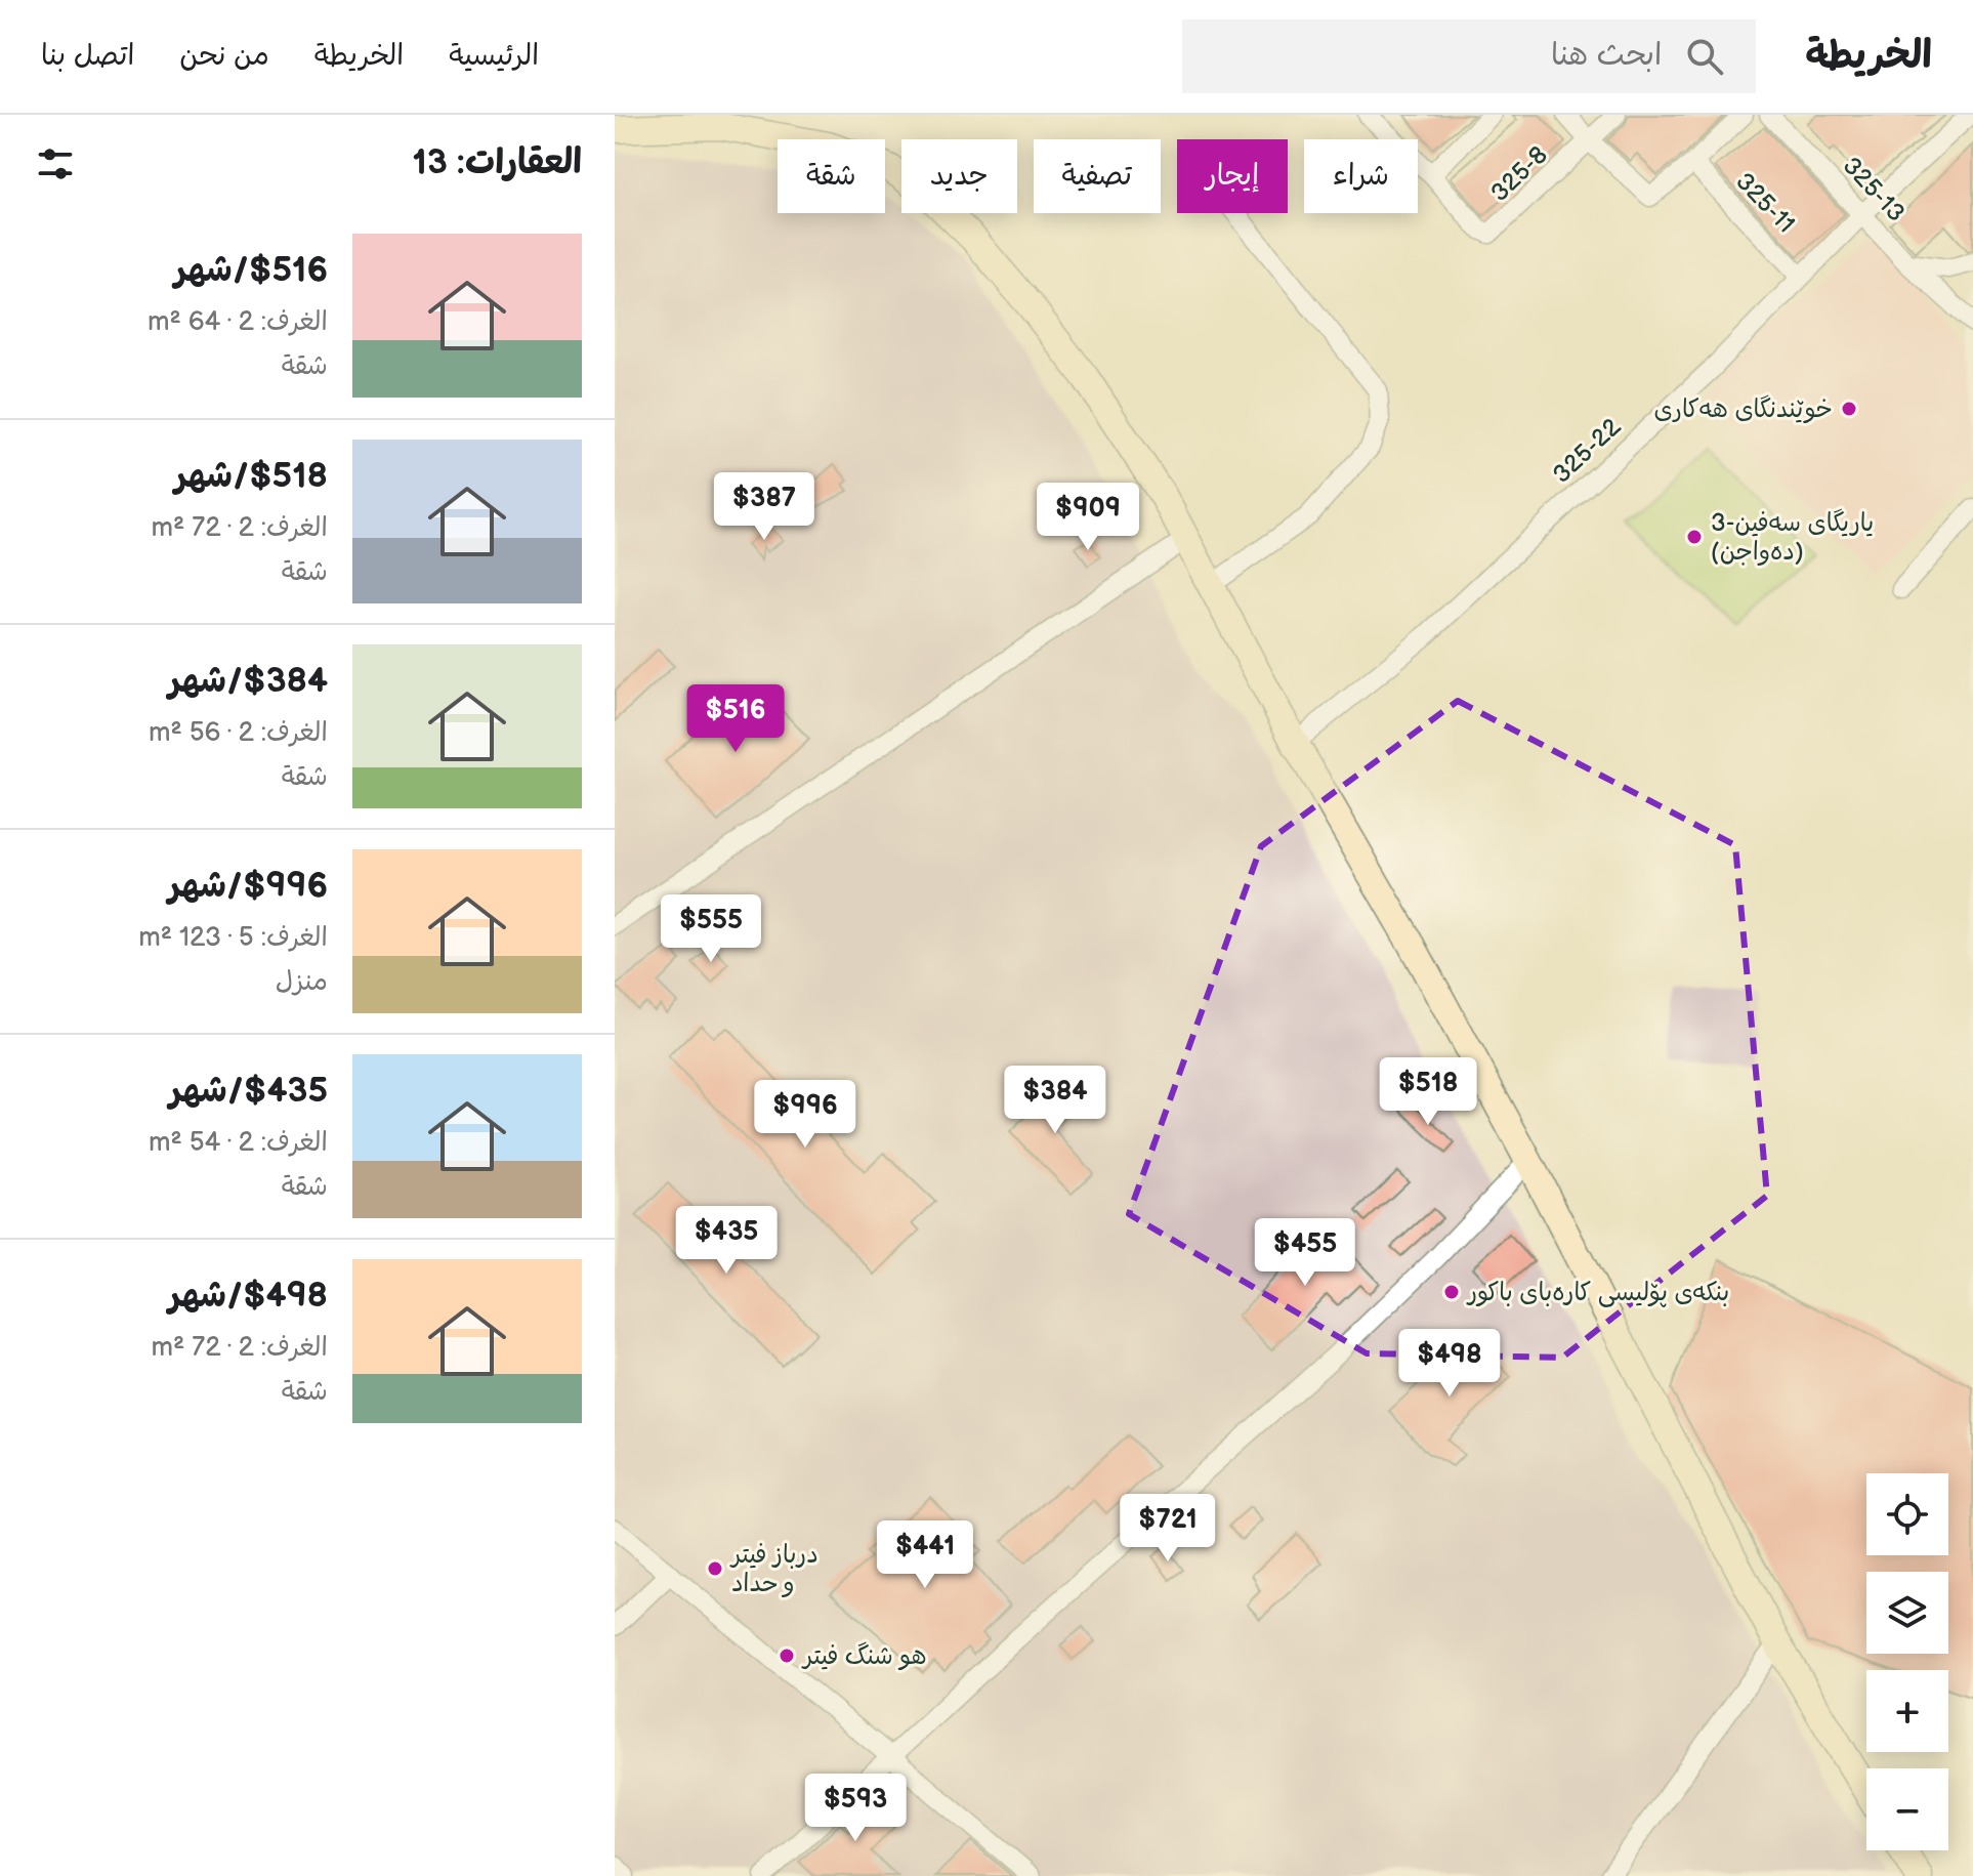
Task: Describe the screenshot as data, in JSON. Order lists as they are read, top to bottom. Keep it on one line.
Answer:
{"streets":{"street":["325-8","325-13","325-11","325-22"]},"crossings":[["325-13","325-22"],["325-11","325-22"]],"places":["خوێندنگای هەکاری","یاریگای سەفین-3 (دەواجن)","بنکەی پۆلیسی کارەبای باکور","درباز فیتر و حداد","هو شنگ فيتر"],"page":{"header":"الخريطة","search":"ابحث هنا","nav":["الرئيسية","الخريطة","من نحن","اتصل بنا"],"heading":"العقارات: 13","chip":["شراء","إيجار","تصفية","جديد","شقة"],"list":[{"name":"$516/شهر","note":"الغرف: 2 · 64 m² · شقة"},{"name":"$518/شهر","note":"الغرف: 2 · 72 m² · شقة"},{"name":"$384/شهر","note":"الغرف: 2 · 56 m² · شقة"},{"name":"$996/شهر","note":"الغرف: 5 · 123 m² · منزل"},{"name":"$435/شهر","note":"الغرف: 2 · 54 m² · شقة"},{"name":"$498/شهر","note":"الغرف: 2 · 72 m² · شقة"}],"price":["$387","$909","$516","$555","$518","$384","$996","$435","$455","$498","$721","$441","$593"],"map_buttons":["+","−"]}}
